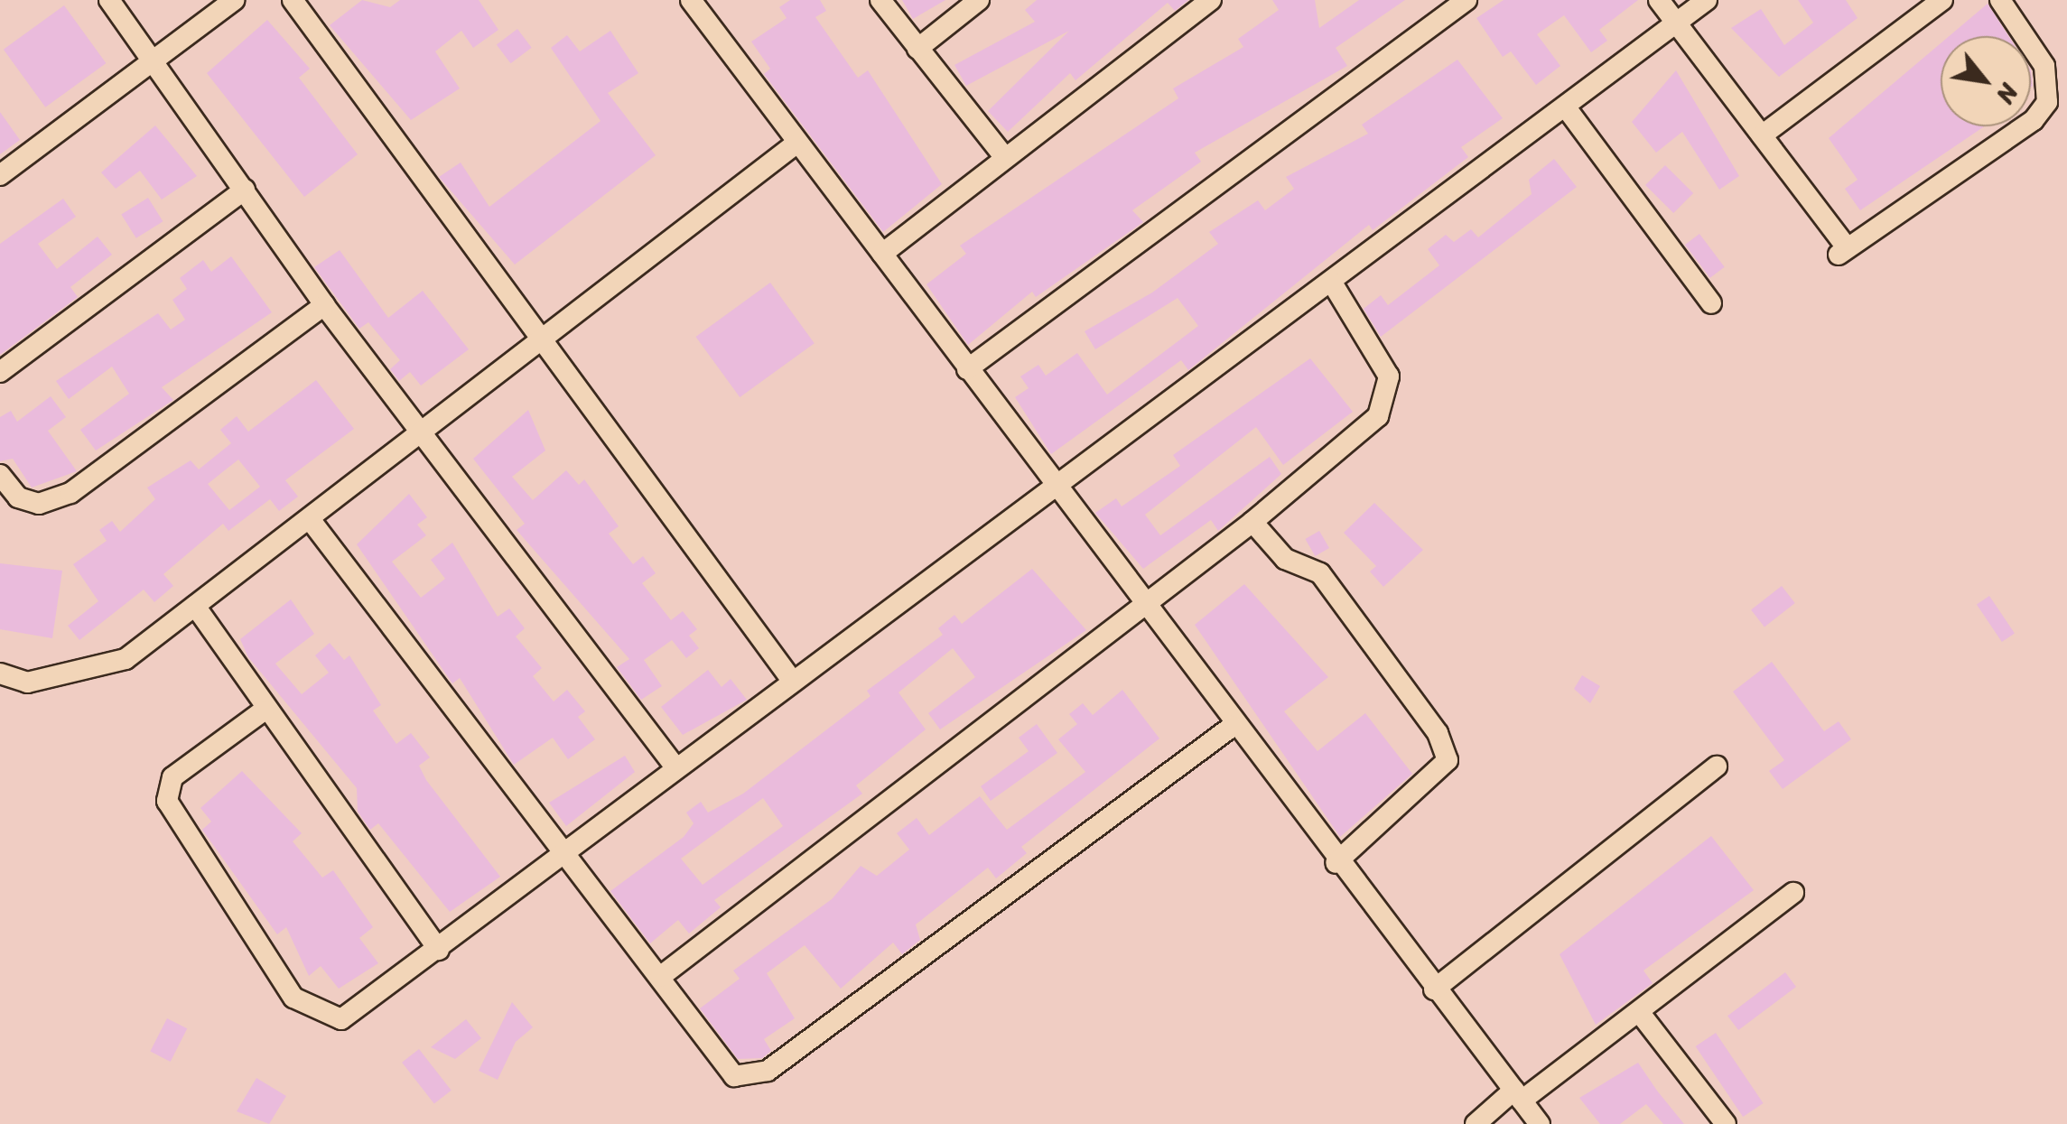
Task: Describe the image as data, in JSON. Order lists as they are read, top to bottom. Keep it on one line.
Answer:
{"north":"bottom right"}
